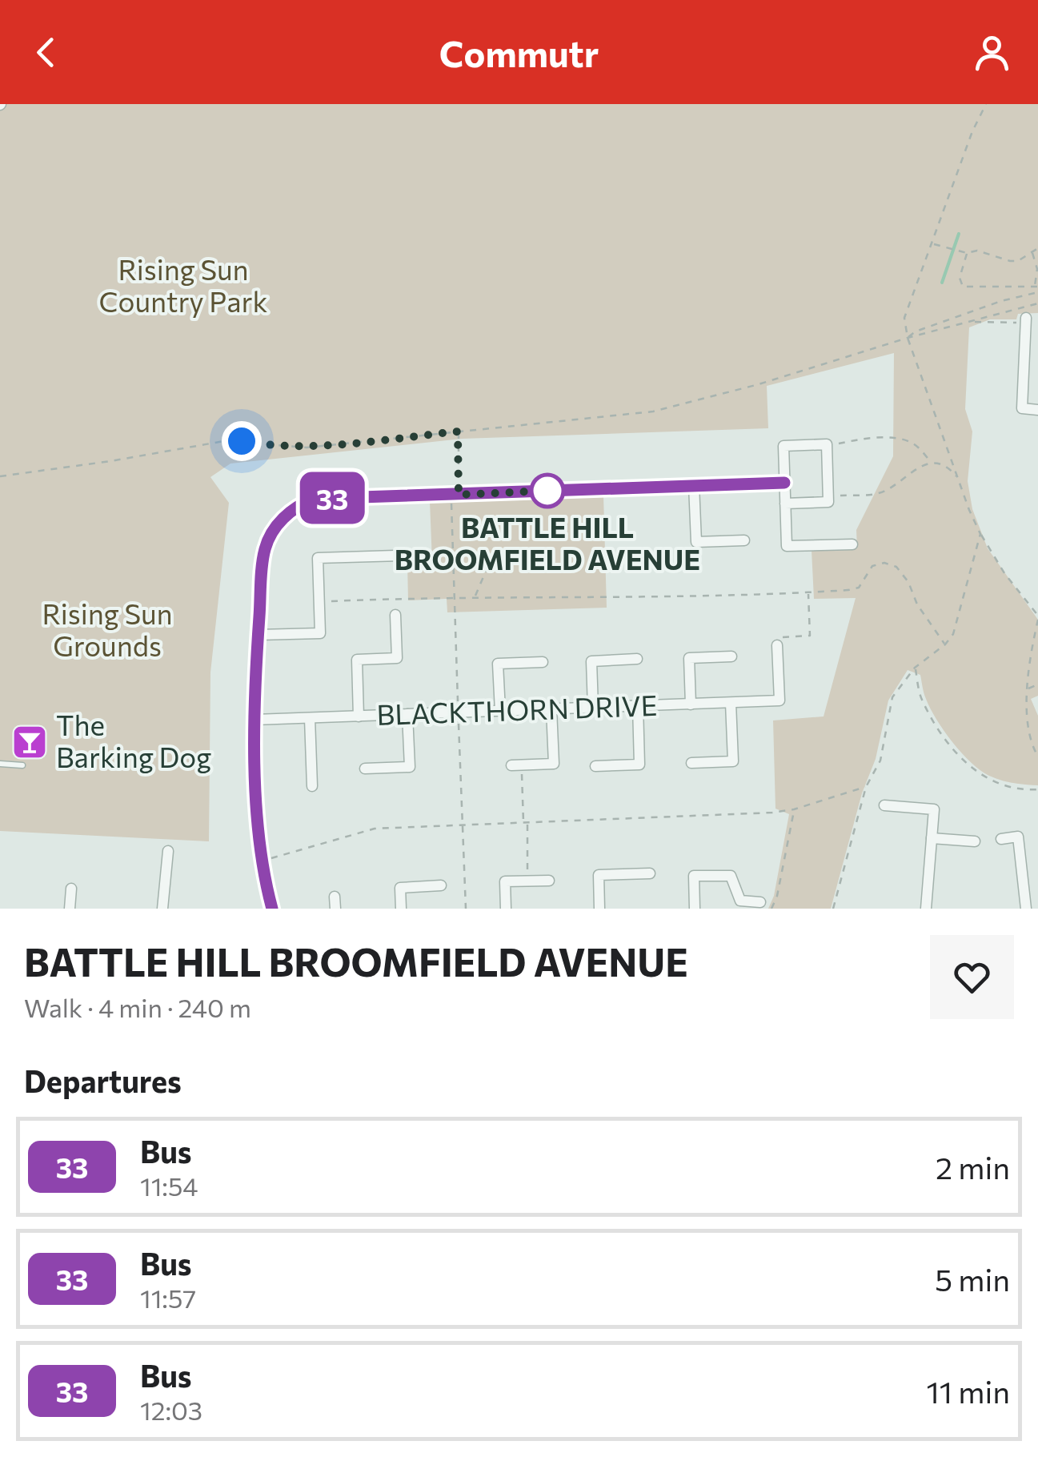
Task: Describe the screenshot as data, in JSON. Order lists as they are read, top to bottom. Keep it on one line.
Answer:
{"streets":{"street":["BLACKTHORN DRIVE"]},"parks":["Rising Sun Country Park","Rising Sun Grounds"],"places":{"other":["BATTLE HILL BROOMFIELD AVENUE"],"bar":["The Barking Dog"]},"lines":["bus line 33"],"page":{"header":"Commutr","on_map":"33","heading":[["BATTLE HILL BROOMFIELD AVENUE","Walk · 4 min · 240 m"],"Departures"],"list":[{"mark":"33","name":"Bus","note":"11:54","value":"2 min"},{"mark":"33","name":"Bus","note":"11:57","value":"5 min"},{"mark":"33","name":"Bus","note":"12:03","value":"11 min"}]}}
